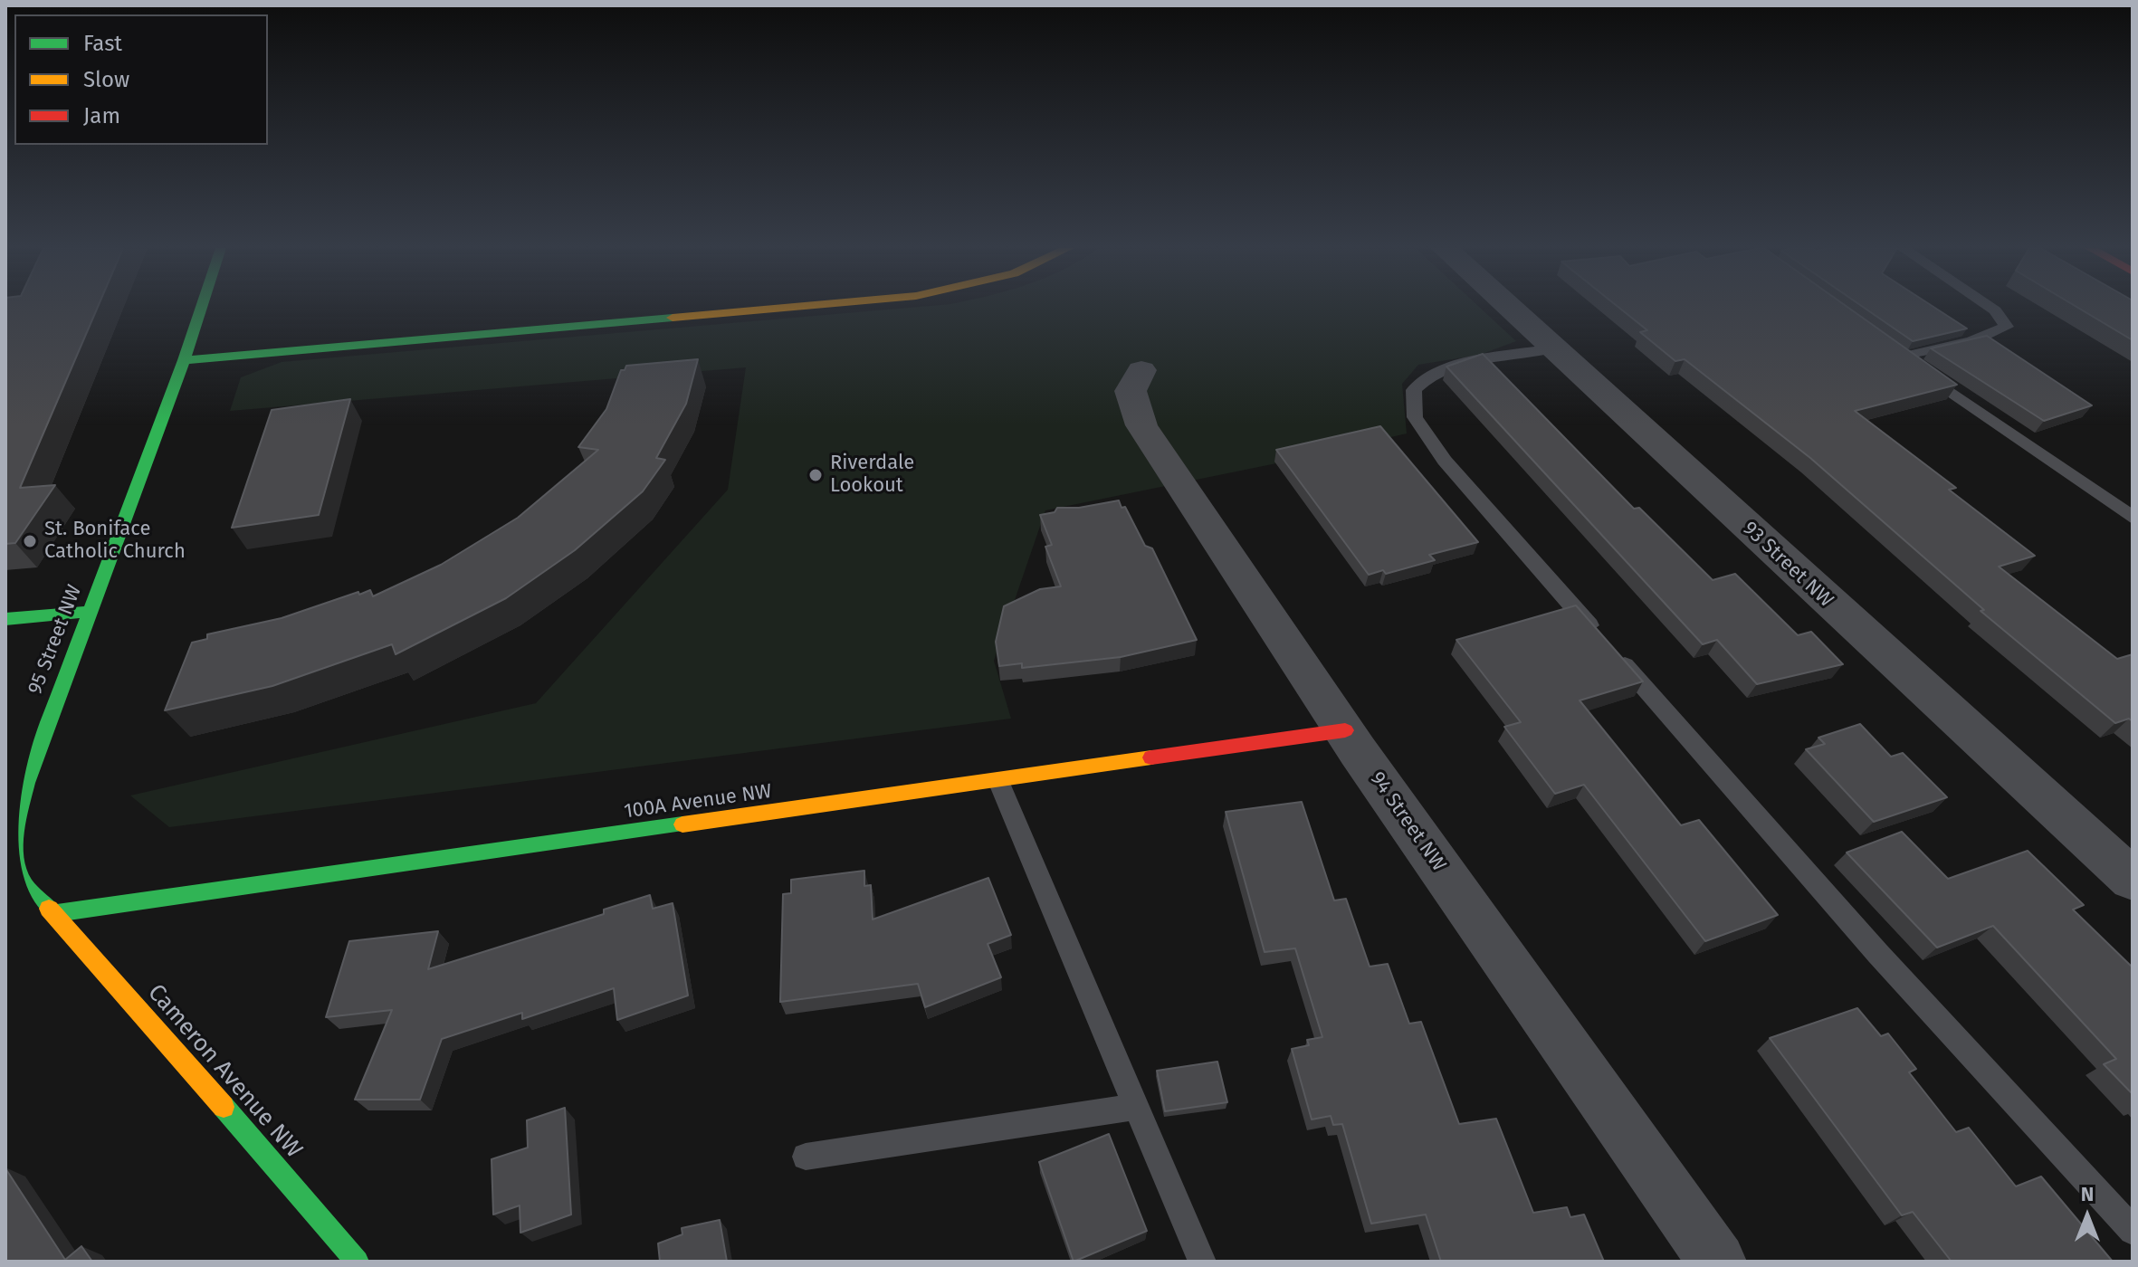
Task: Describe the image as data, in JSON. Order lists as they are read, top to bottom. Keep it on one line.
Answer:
{"streets":{"street":["93 Street NW","95 Street NW","100A Avenue NW","94 Street NW","Cameron Avenue NW"]},"crossings":[["95 Street NW","100A Avenue NW"],["95 Street NW","Cameron Avenue NW"],["100A Avenue NW","94 Street NW"],["100A Avenue NW","Cameron Avenue NW"]],"places":["Riverdale Lookout","St. Boniface Catholic Church"],"legend":["Fast","Slow","Jam"],"north":"top"}
